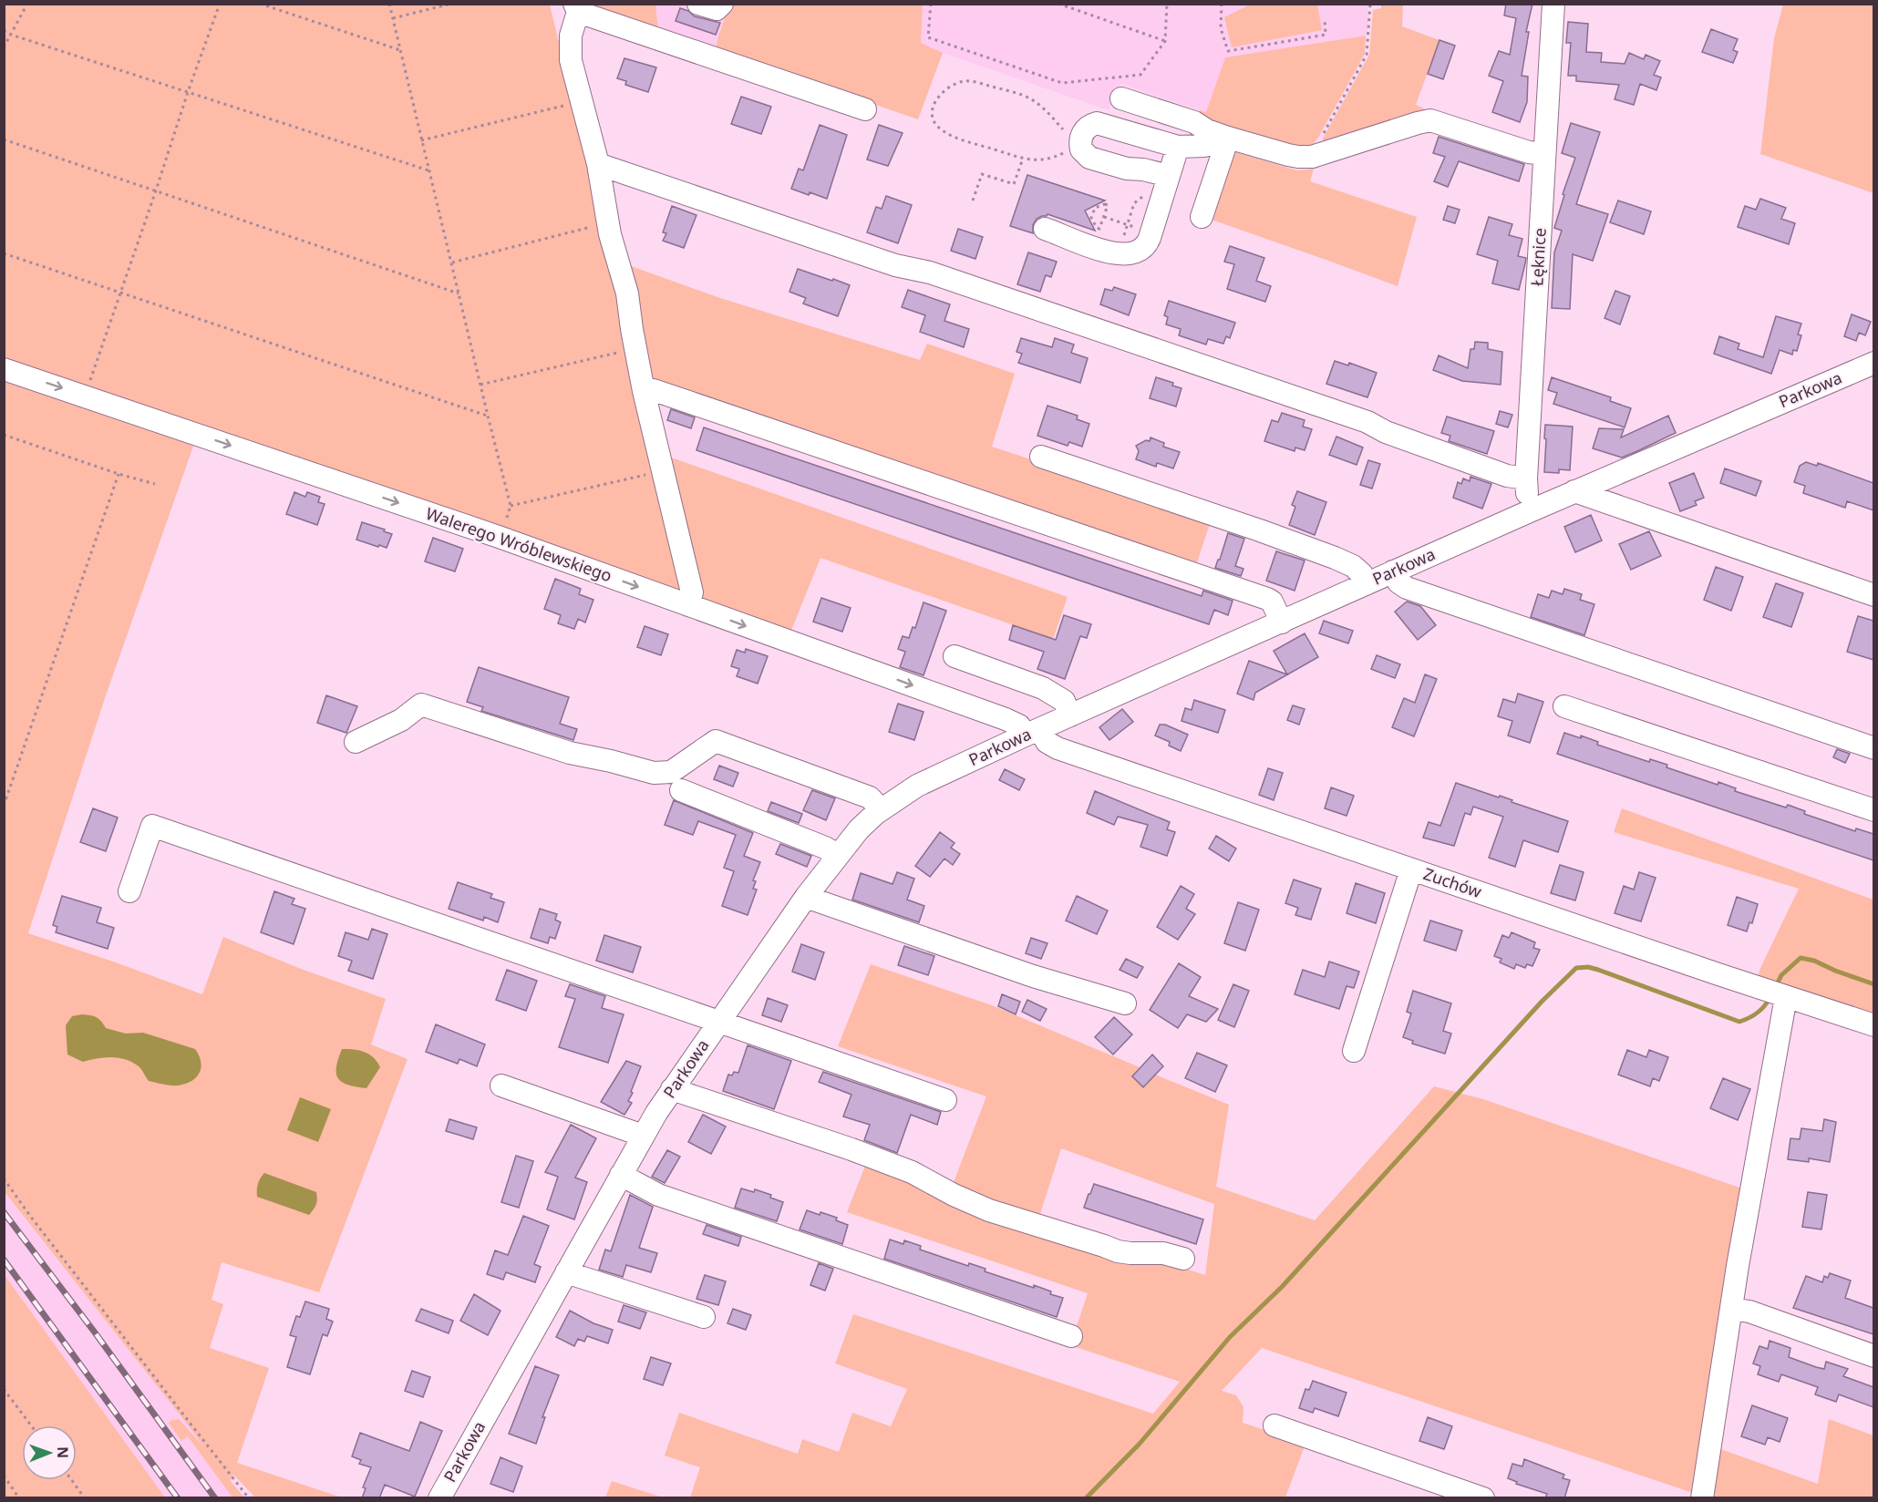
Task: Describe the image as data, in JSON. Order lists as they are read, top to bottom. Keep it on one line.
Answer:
{"streets":{"street":["Łęknice","Parkowa","Walerego Wróblewskiego","Zuchów"]},"crossings":[["Łęknice","Parkowa"],["Parkowa","Walerego Wróblewskiego"],["Parkowa","Zuchów"],["Walerego Wróblewskiego","Zuchów"]],"north":"right"}
